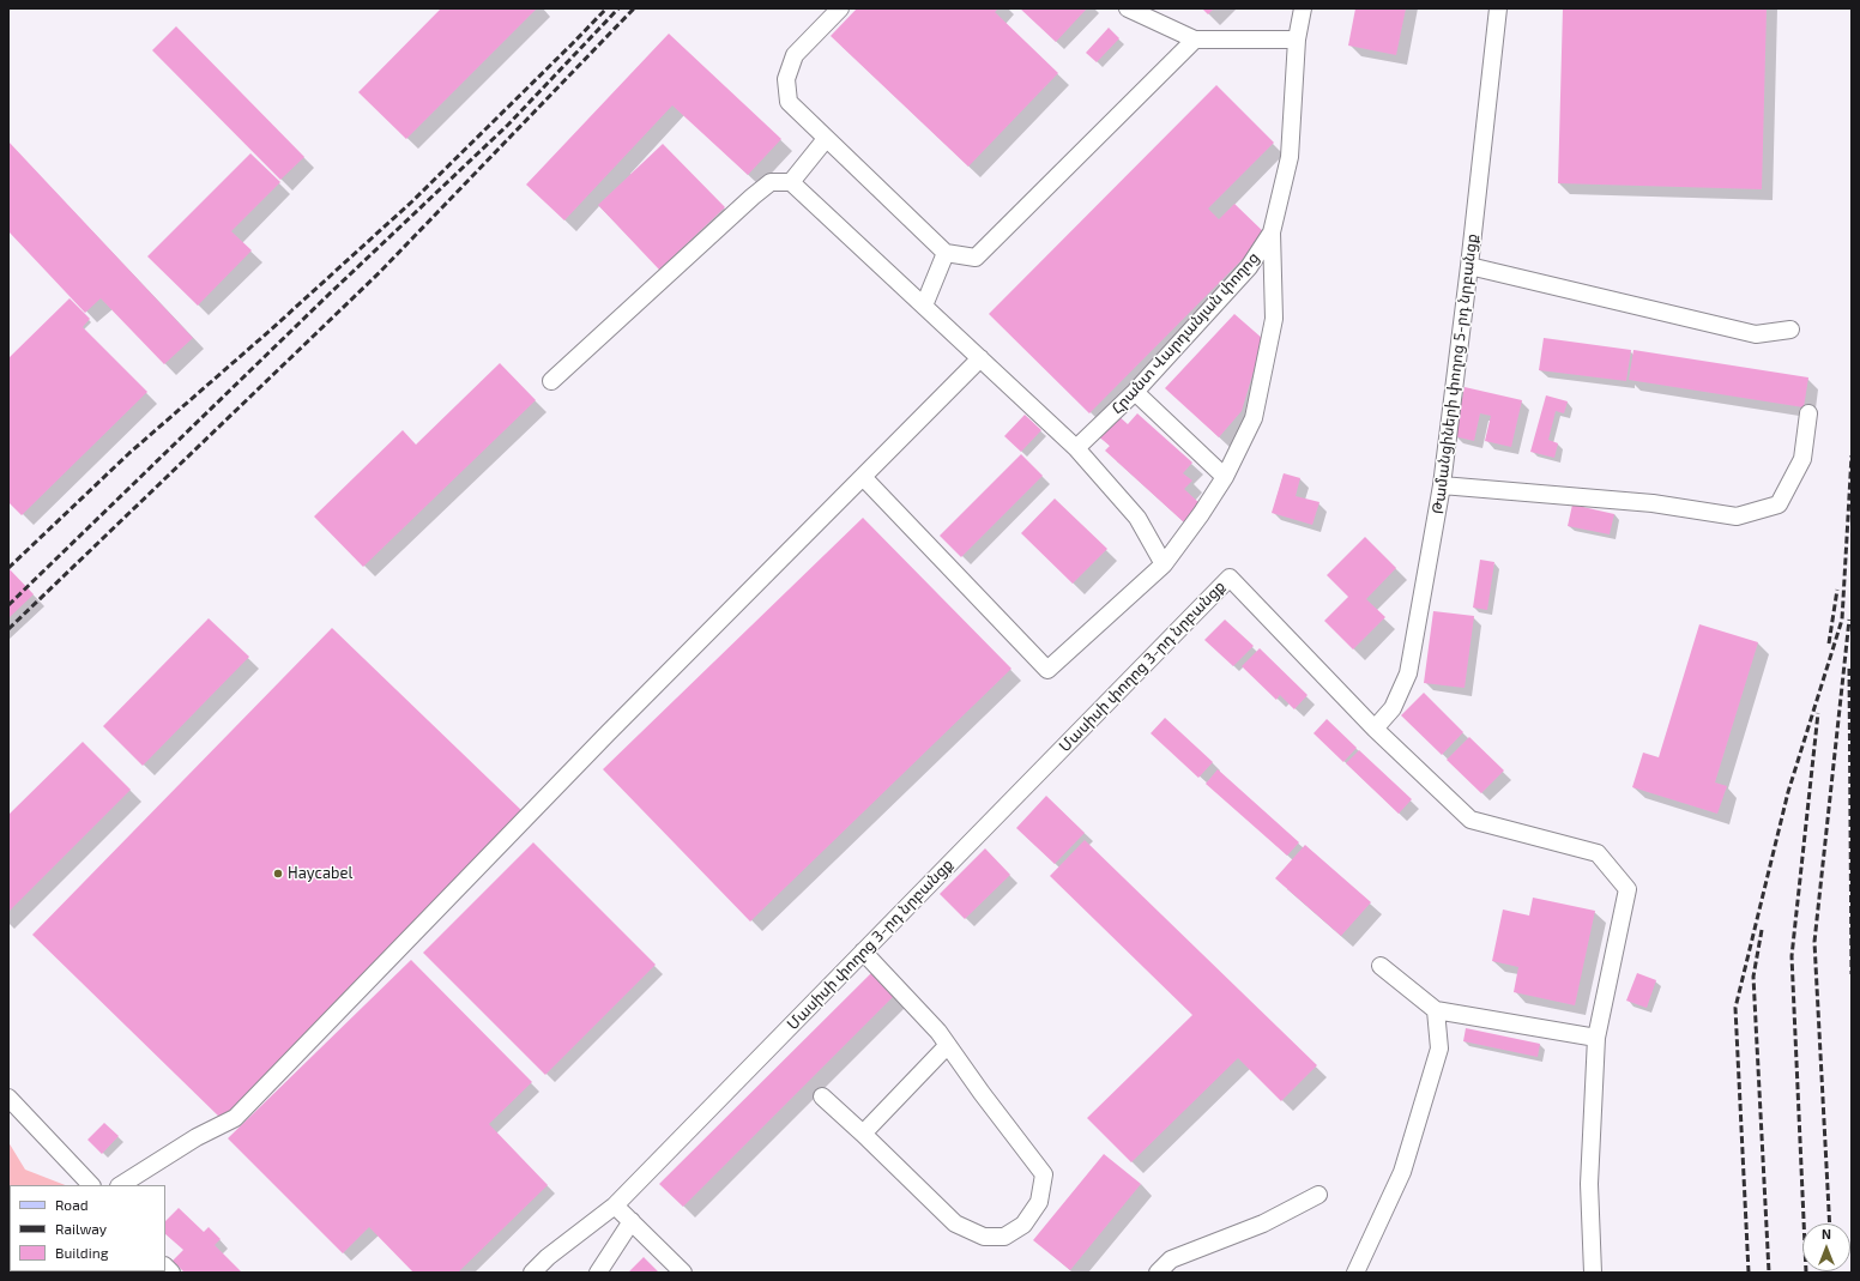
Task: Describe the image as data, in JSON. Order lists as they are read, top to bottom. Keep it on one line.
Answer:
{"streets":{"street":["Հրանտ Վարդանյան փողոց","Թամանցիների փողոց 5-րդ նրբանցք","Մասիսի փողոց 3-րդ նրբանցք"]},"crossings":[["Թամանցիների փողոց 5-րդ նրբանցք","Մասիսի փողոց 3-րդ նրբանցք"]],"places":["Haycabel"],"legend":["Road","Railway","Building"],"north":"top"}
